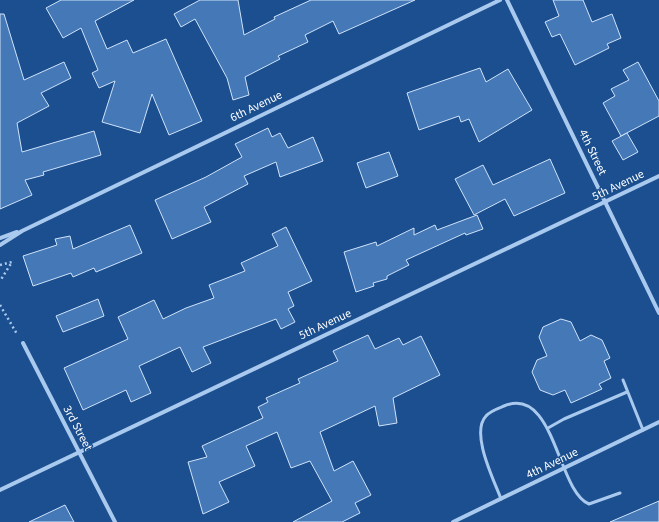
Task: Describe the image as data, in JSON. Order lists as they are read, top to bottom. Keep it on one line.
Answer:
{"streets":{"street":["6th Avenue","4th Street","5th Avenue","3rd Street","4th Avenue"]},"crossings":[["4th Street","5th Avenue"],["5th Avenue","3rd Street"]]}
